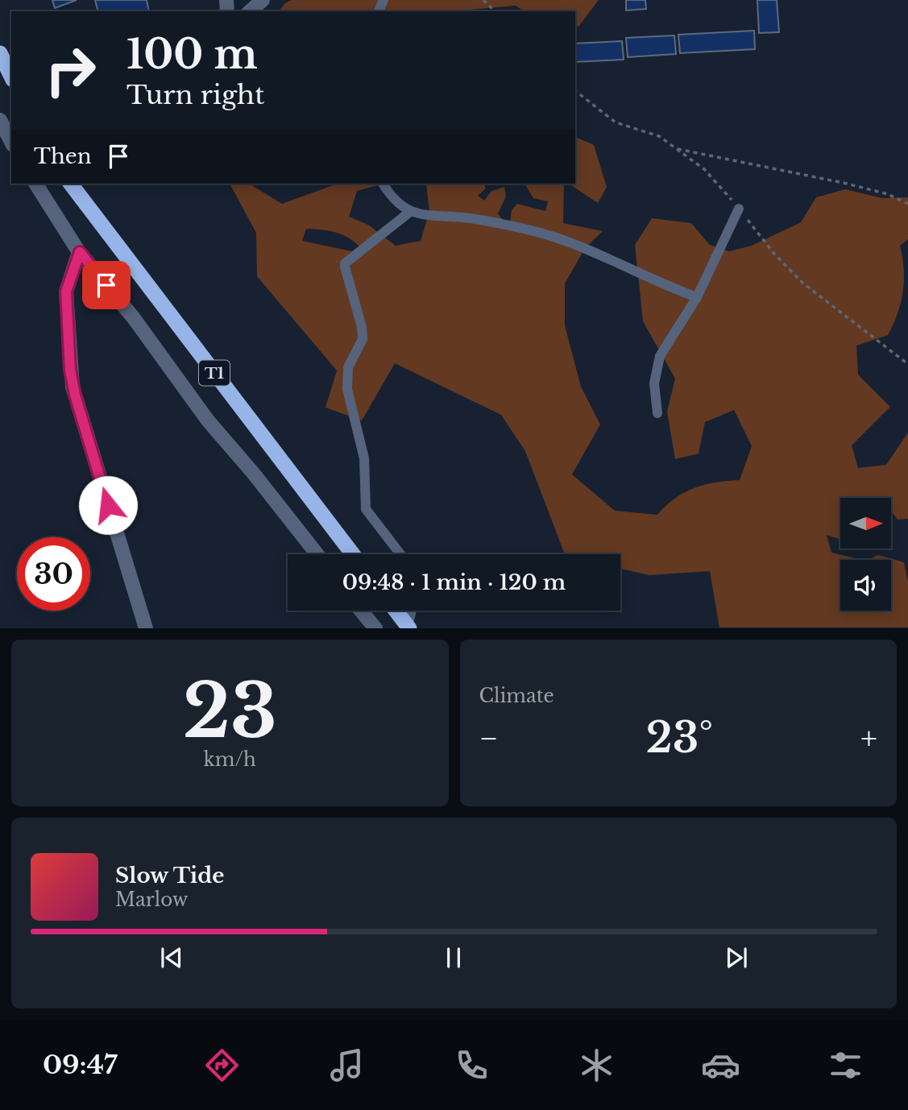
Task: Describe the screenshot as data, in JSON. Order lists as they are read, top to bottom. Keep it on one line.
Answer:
{"streets":{"highway":["T1"]},"north":"right","page":{"turn":["100 m","Turn right"],"then":"Then","limit":"30","trip":"09:48 · 1 min · 120 m","tile":[["23","km/h"],"Climate"],"heat":["−","23°","+"],"song":["Slow Tide","Marlow"],"tabs":"09:47"}}
